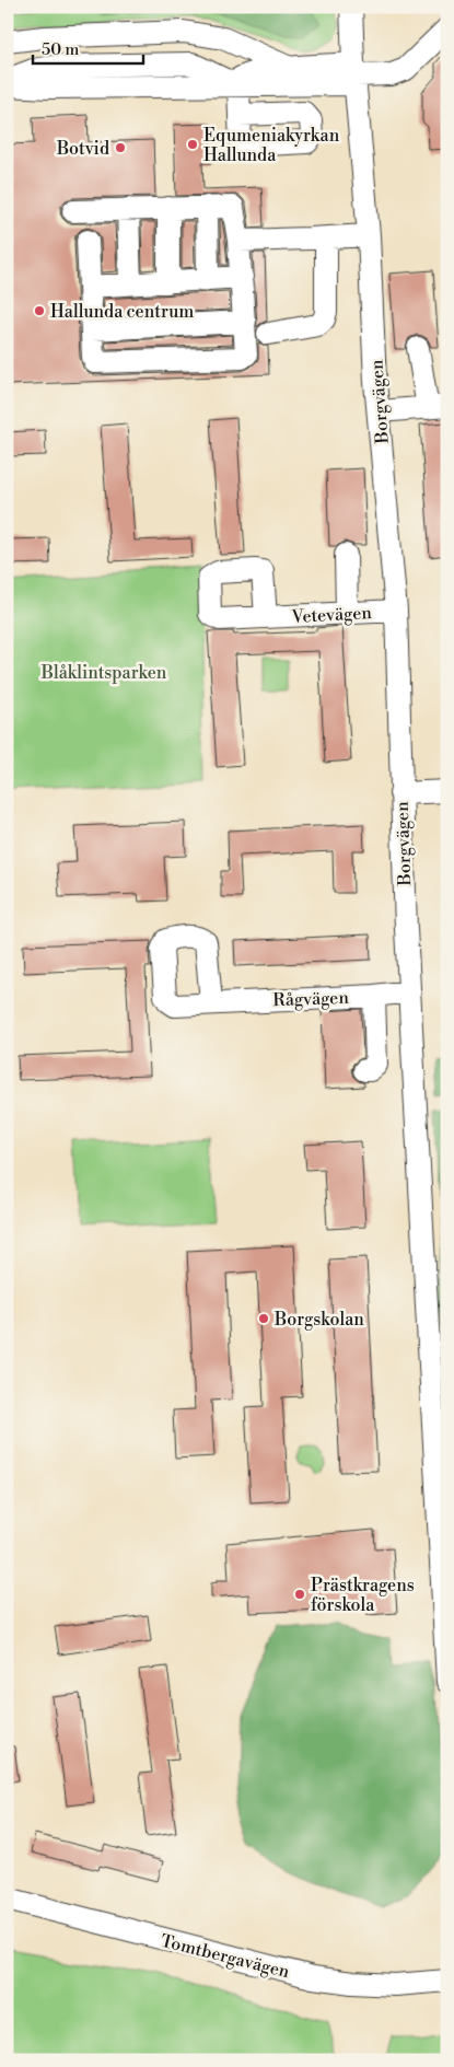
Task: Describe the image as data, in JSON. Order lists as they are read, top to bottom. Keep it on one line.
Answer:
{"streets":{"street":["Borgvägen","Vetevägen","Rågvägen","Tomtbergavägen"]},"crossings":[["Borgvägen","Vetevägen"],["Borgvägen","Rågvägen"]],"parks":["Blåklintsparken"],"places":["Equmeniakyrkan Hallunda","Botvid","Hallunda centrum","Borgskolan","Prästkragens förskola"],"scale_bar":"50 m"}
